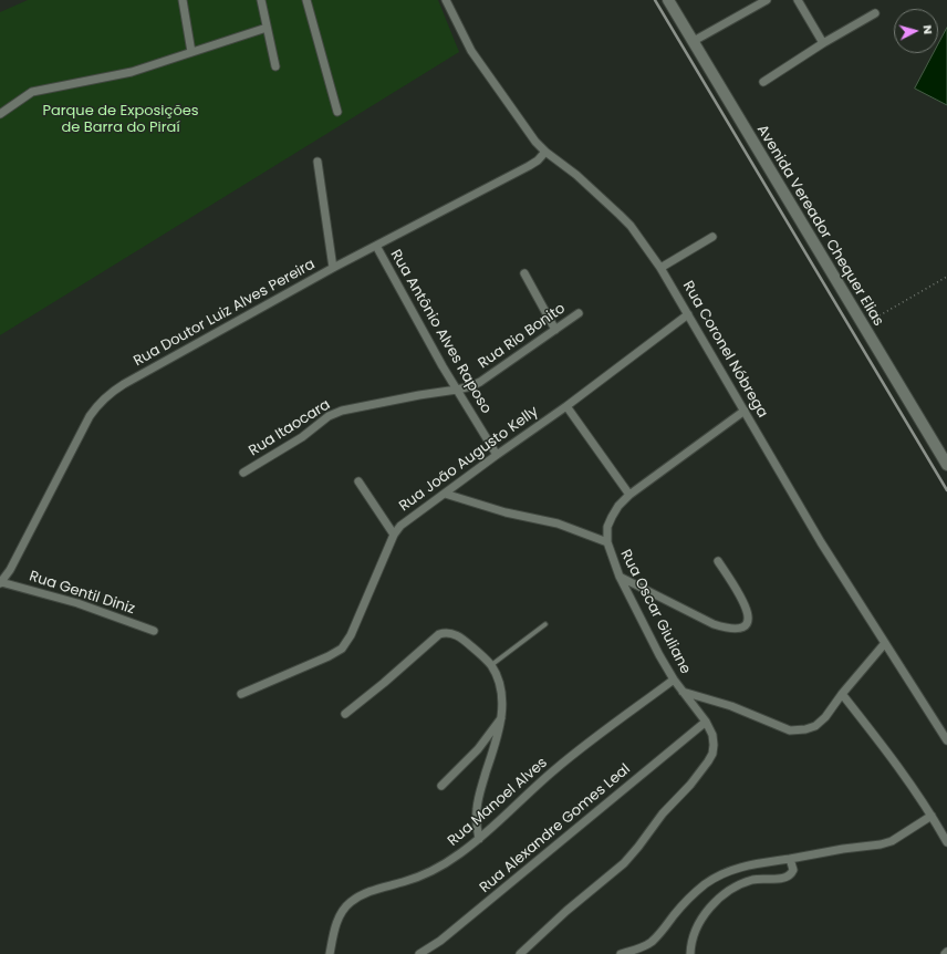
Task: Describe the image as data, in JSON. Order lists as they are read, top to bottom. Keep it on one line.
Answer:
{"streets":{"main road":["Avenida Vereador Chequer Elias"],"street":["Rua Doutor Luiz Alves Pereira","Rua Antônio Alves Raposo","Rua Rio Bonito","Rua Coronel Nóbrega","Rua Itaocara","Rua João Augusto Kelly","Rua Gentil Diniz","Rua Oscar Giuliane","Rua Manoel Alves","Rua Alexandre Gomes Leal"]},"crossings":[["Rua Doutor Luiz Alves Pereira","Rua Antônio Alves Raposo"],["Rua Doutor Luiz Alves Pereira","Rua Coronel Nóbrega"],["Rua Doutor Luiz Alves Pereira","Rua Gentil Diniz"],["Rua Antônio Alves Raposo","Rua Rio Bonito"],["Rua Antônio Alves Raposo","Rua Itaocara"],["Rua Antônio Alves Raposo","Rua João Augusto Kelly"],["Rua Rio Bonito","Rua Itaocara"],["Rua Coronel Nóbrega","Rua João Augusto Kelly"],["Rua Coronel Nóbrega","Rua Oscar Giuliane"],["Rua Oscar Giuliane","Rua Manoel Alves"],["Rua Oscar Giuliane","Rua Alexandre Gomes Leal"]],"parks":["Parque de Exposições de Barra do Piraí"],"north":"right"}
